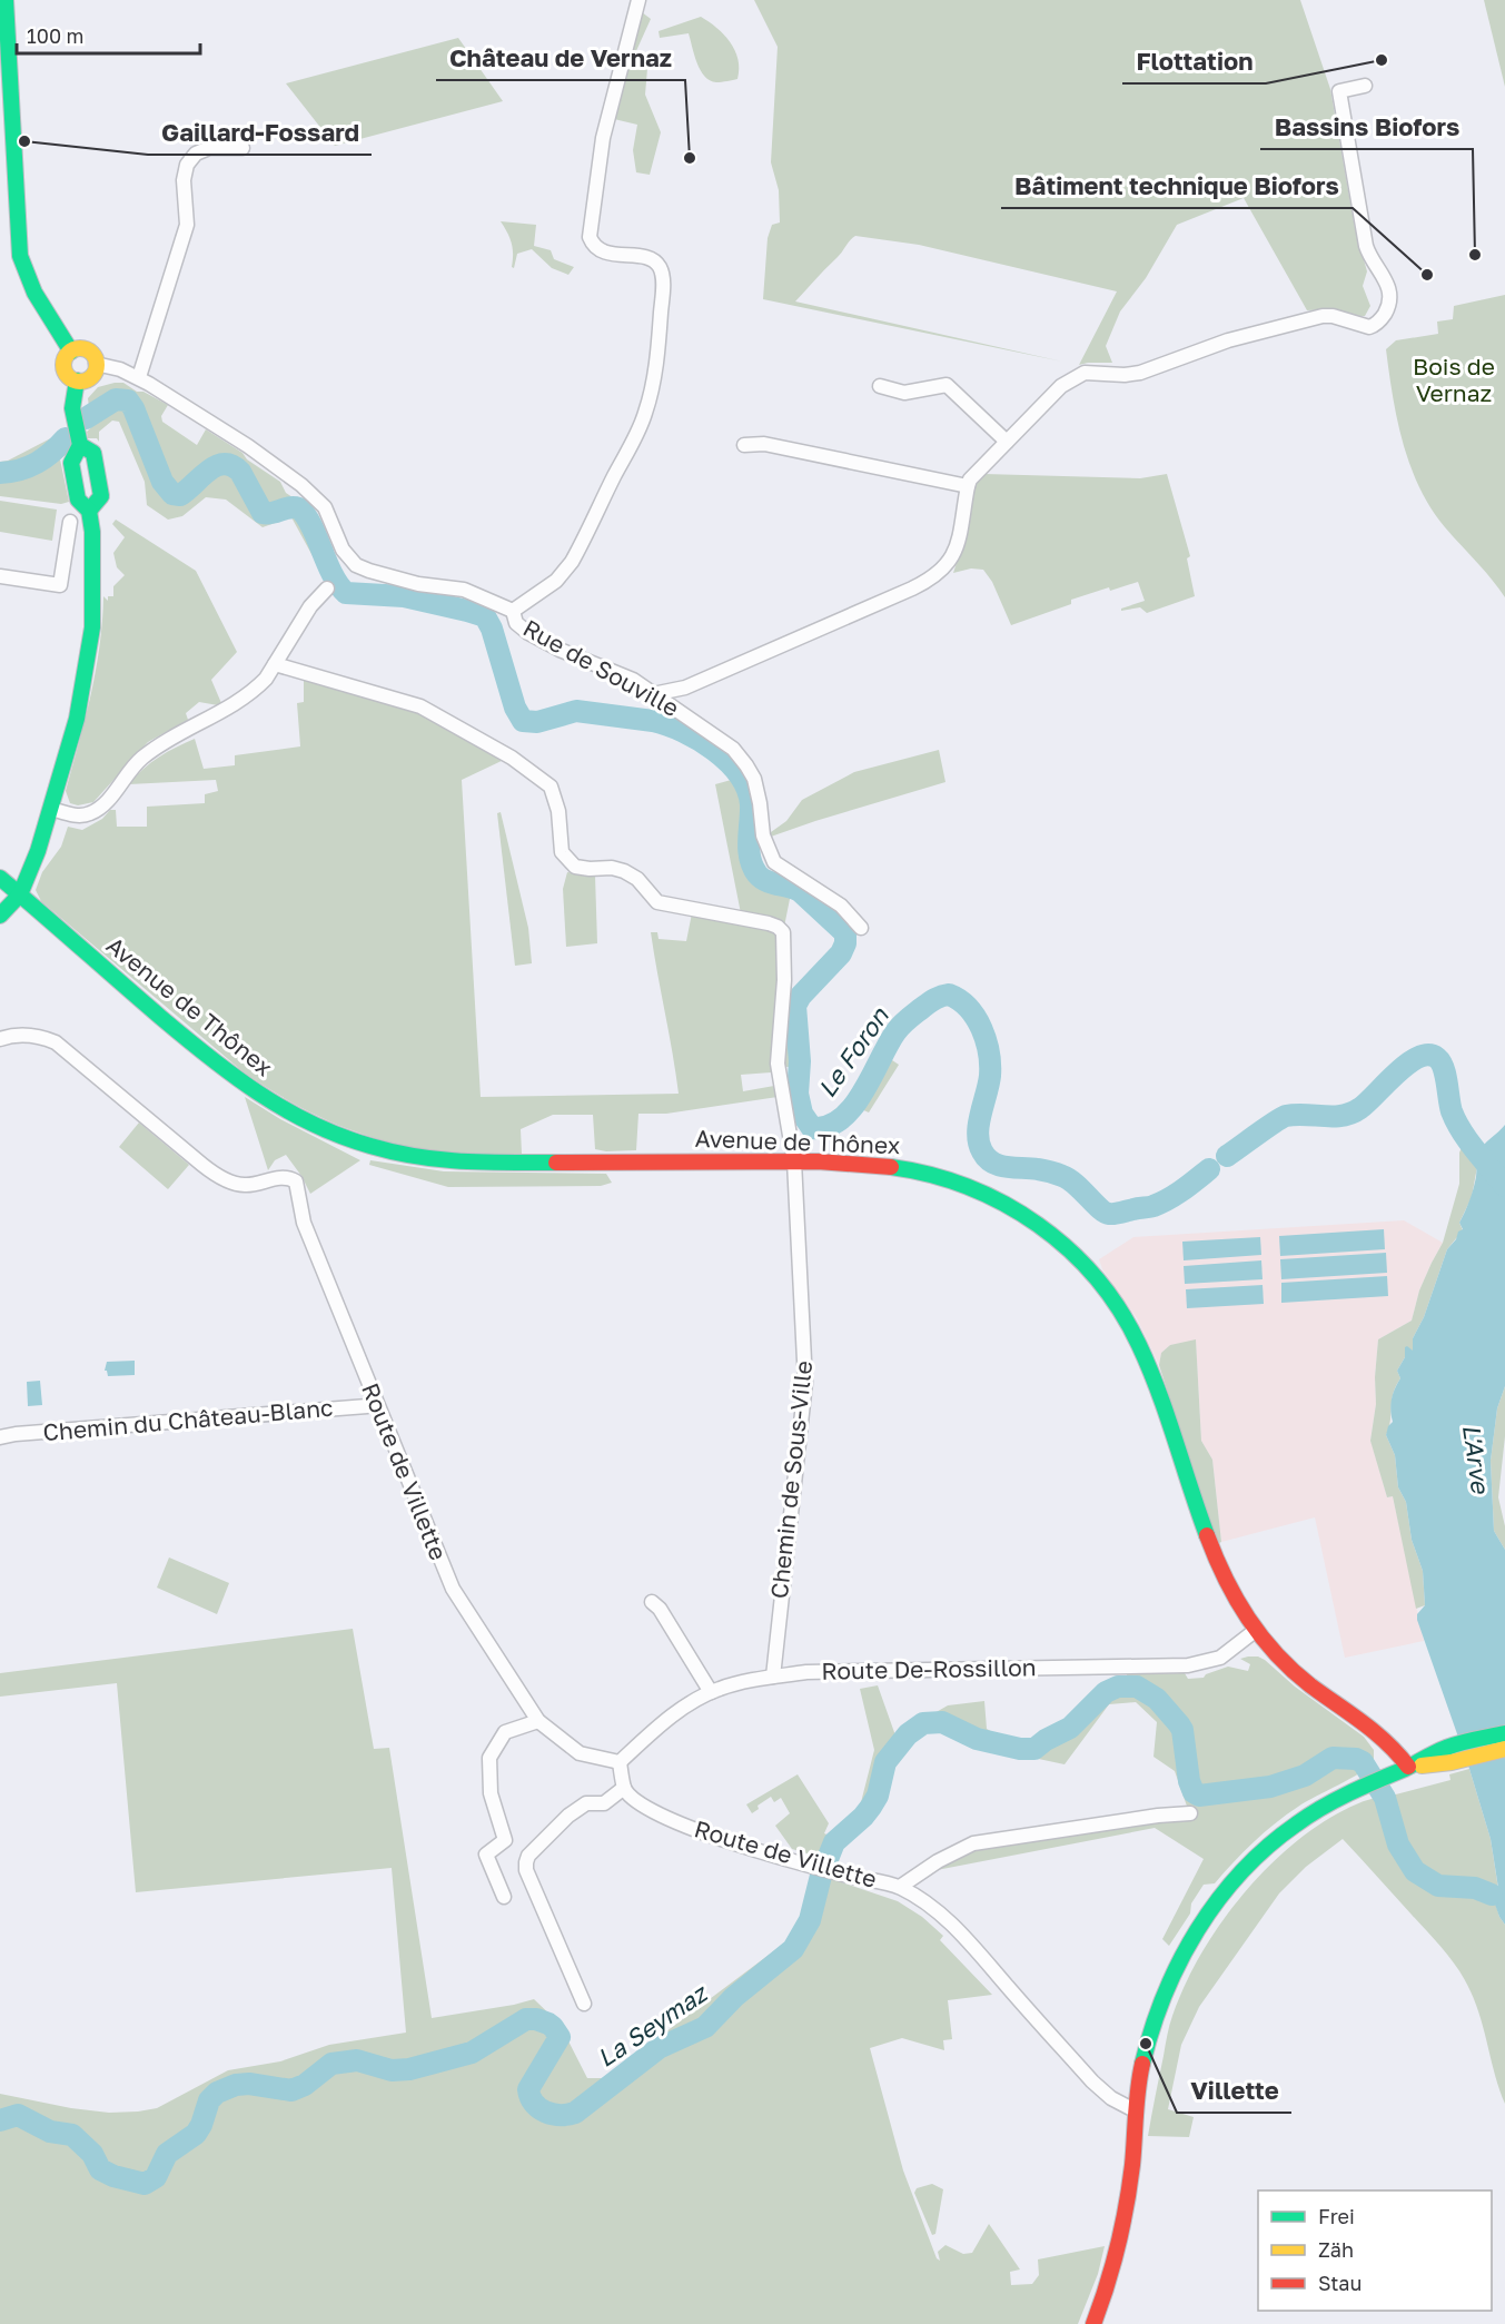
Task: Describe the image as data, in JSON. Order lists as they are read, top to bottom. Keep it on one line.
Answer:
{"streets":{"main road":["Avenue de Thônex"],"street":["Rue de Souville","Chemin du Château-Blanc","Route de Villette","Chemin de Sous-Ville","Route De-Rossillon"]},"crossings":[["Avenue de Thônex","Chemin de Sous-Ville"],["Avenue de Thônex","Route De-Rossillon"],["Chemin du Château-Blanc","Route de Villette"],["Route de Villette","Route De-Rossillon"],["Chemin de Sous-Ville","Route De-Rossillon"]],"water":["Le Foron","L'Arve","La Seymaz"],"parks":["Bois de Vernaz"],"places":["Flottation","Gaillard-Fossard","Château de Vernaz","Bassins Biofors","Bâtiment technique Biofors","Villette"],"legend":["Frei","Zäh","Stau"],"scale_bar":"100 m"}
